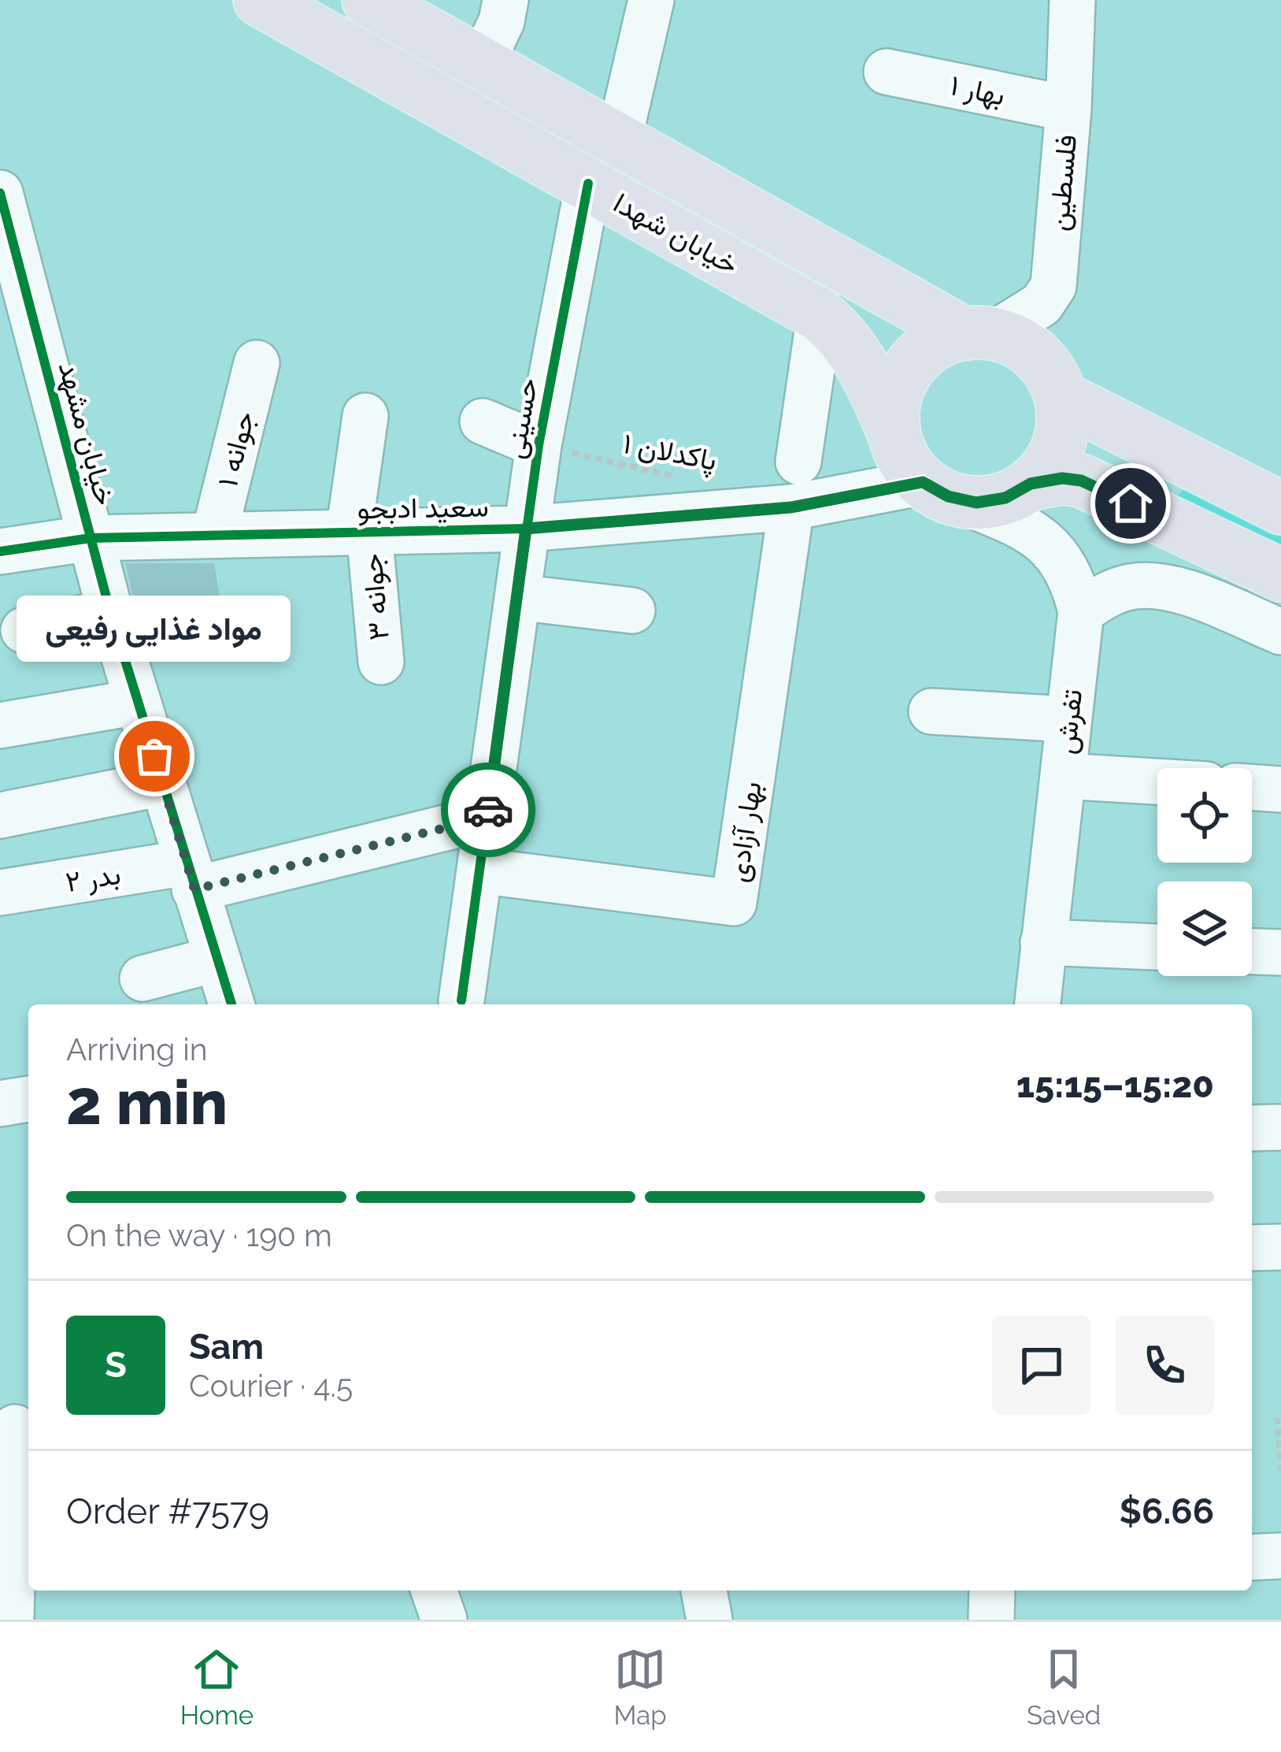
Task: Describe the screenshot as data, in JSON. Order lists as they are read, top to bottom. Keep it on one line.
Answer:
{"streets":{"main road":["خیابان شهدا"],"street":["بهار ۱","فلسطین","حسینی","خیابان مشهد","جوانه ۱","سعید ادبجو","جوانه ۳","تفرش","بهار آزادی","بدر ۲"],"path":["پاکدلان ۱"]},"crossings":[["بهار ۱","فلسطین"],["فلسطین","خیابان شهدا"],["فلسطین","سعید ادبجو"],["فلسطین","تفرش"],["خیابان شهدا","حسینی"],["خیابان شهدا","سعید ادبجو"],["خیابان شهدا","تفرش"],["حسینی","پاکدلان ۱"],["حسینی","سعید ادبجو"],["حسینی","بهار آزادی"],["حسینی","بدر ۲"],["خیابان مشهد","سعید ادبجو"],["خیابان مشهد","بدر ۲"],["جوانه ۱","سعید ادبجو"],["سعید ادبجو","جوانه ۳"],["سعید ادبجو","تفرش"],["سعید ادبجو","بهار آزادی"]],"places":["مواد غذایی رفیعی"],"page":{"bubble":"مواد غذایی رفیعی","heading":["2 min","Arriving in","15:15–15:20"],"panel":["Sam","Courier · 4.5","Order #7579","$6.66"],"bar":"On the way · 190 m","round":"S","tabs":["Home","Map","Saved"]}}
